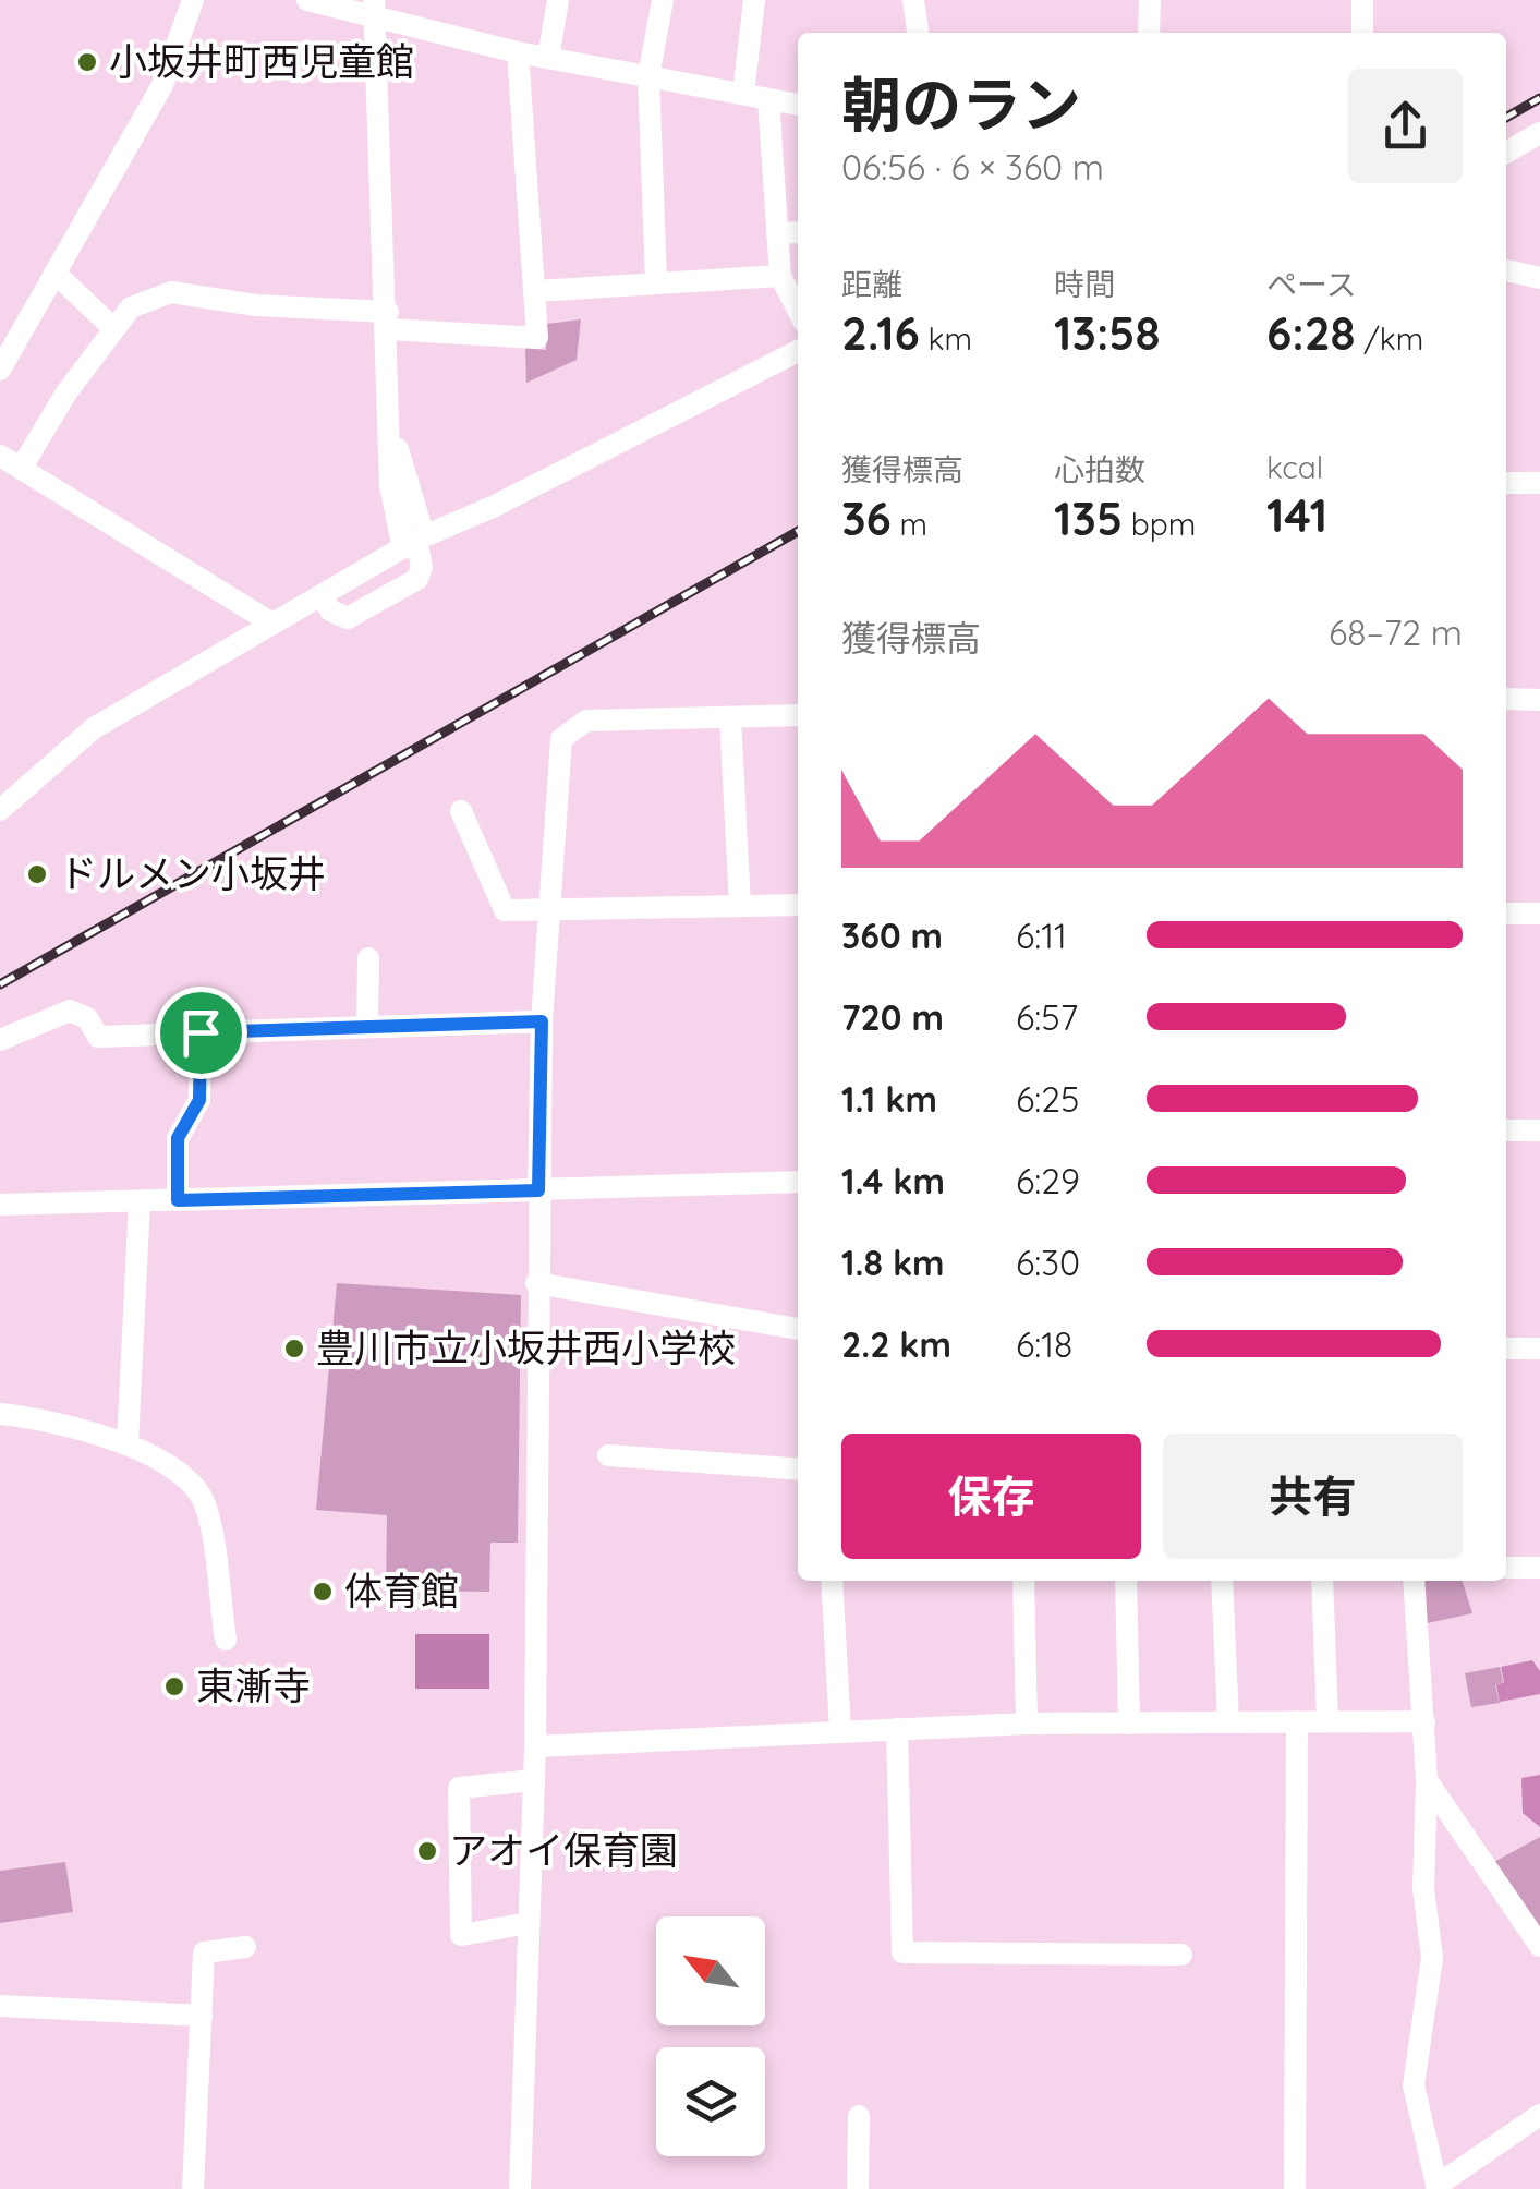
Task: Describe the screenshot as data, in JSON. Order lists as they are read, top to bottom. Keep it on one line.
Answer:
{"places":["小坂井町西児童館","ドルメン小坂井","豊川市立小坂井西小学校","体育館","東漸寺","アオイ保育園"],"north":"top left","page":{"heading":["朝のラン","06:56 · 6 × 360 m"],"stats":[["距離","2.16 km"],["時間","13:58"],["ペース","6:28 /km"],["獲得標高","36 m"],["心拍数","135 bpm"],["kcal","141"]],"chart":["獲得標高","68–72 m"],"list":[{"name":"360 m","note":"6:11"},{"name":"720 m","note":"6:57"},{"name":"1.1 km","note":"6:25"},{"name":"1.4 km","note":"6:29"},{"name":"1.8 km","note":"6:30"},{"name":"2.2 km","note":"6:18"}],"buttons":["保存","共有"]}}
